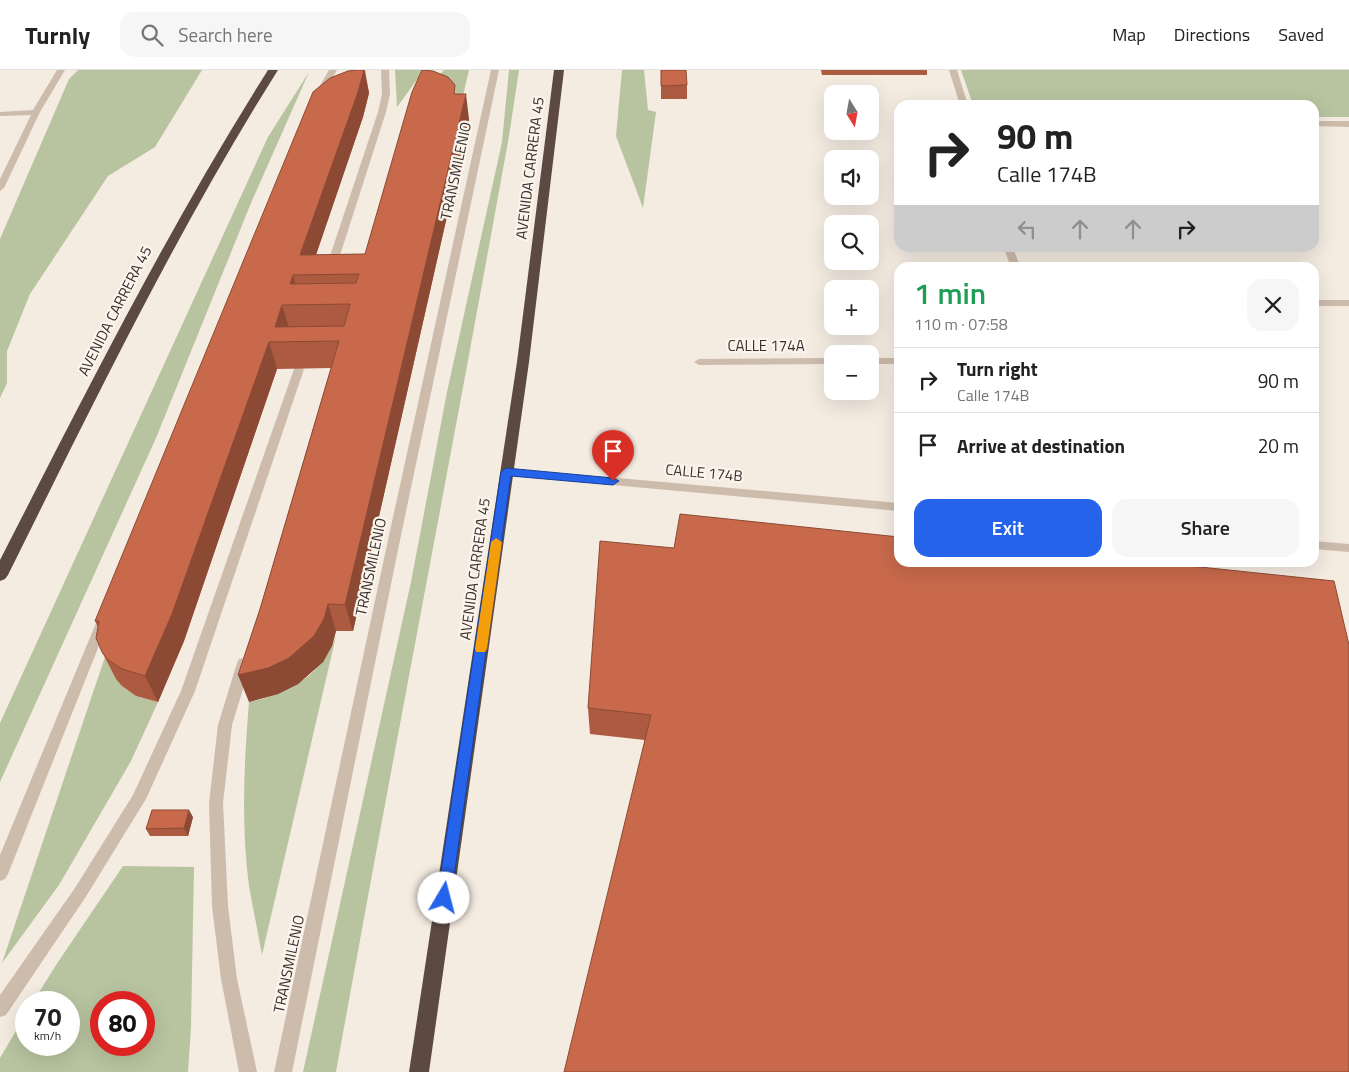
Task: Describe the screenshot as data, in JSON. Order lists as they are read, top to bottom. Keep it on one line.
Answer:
{"streets":{"highway":["AVENIDA CARRERA 45"],"street":["TRANSMILENIO","CALLE 174A","CALLE 174B"]},"crossings":[["AVENIDA CARRERA 45","CALLE 174B"]],"north":"bottom","page":{"header":"Turnly","search":"Search here","nav":["Map","Directions","Saved"],"map_buttons":["+","−"],"turn":["90 m","Calle 174B"],"heading":["1 min","110 m · 07:58"],"list":[{"name":"Turn right","note":"Calle 174B","value":"90 m"},{"name":"Arrive at destination","value":"20 m"}],"buttons":["Exit","Share"],"speed":"70 km/h","limit":"80"}}
